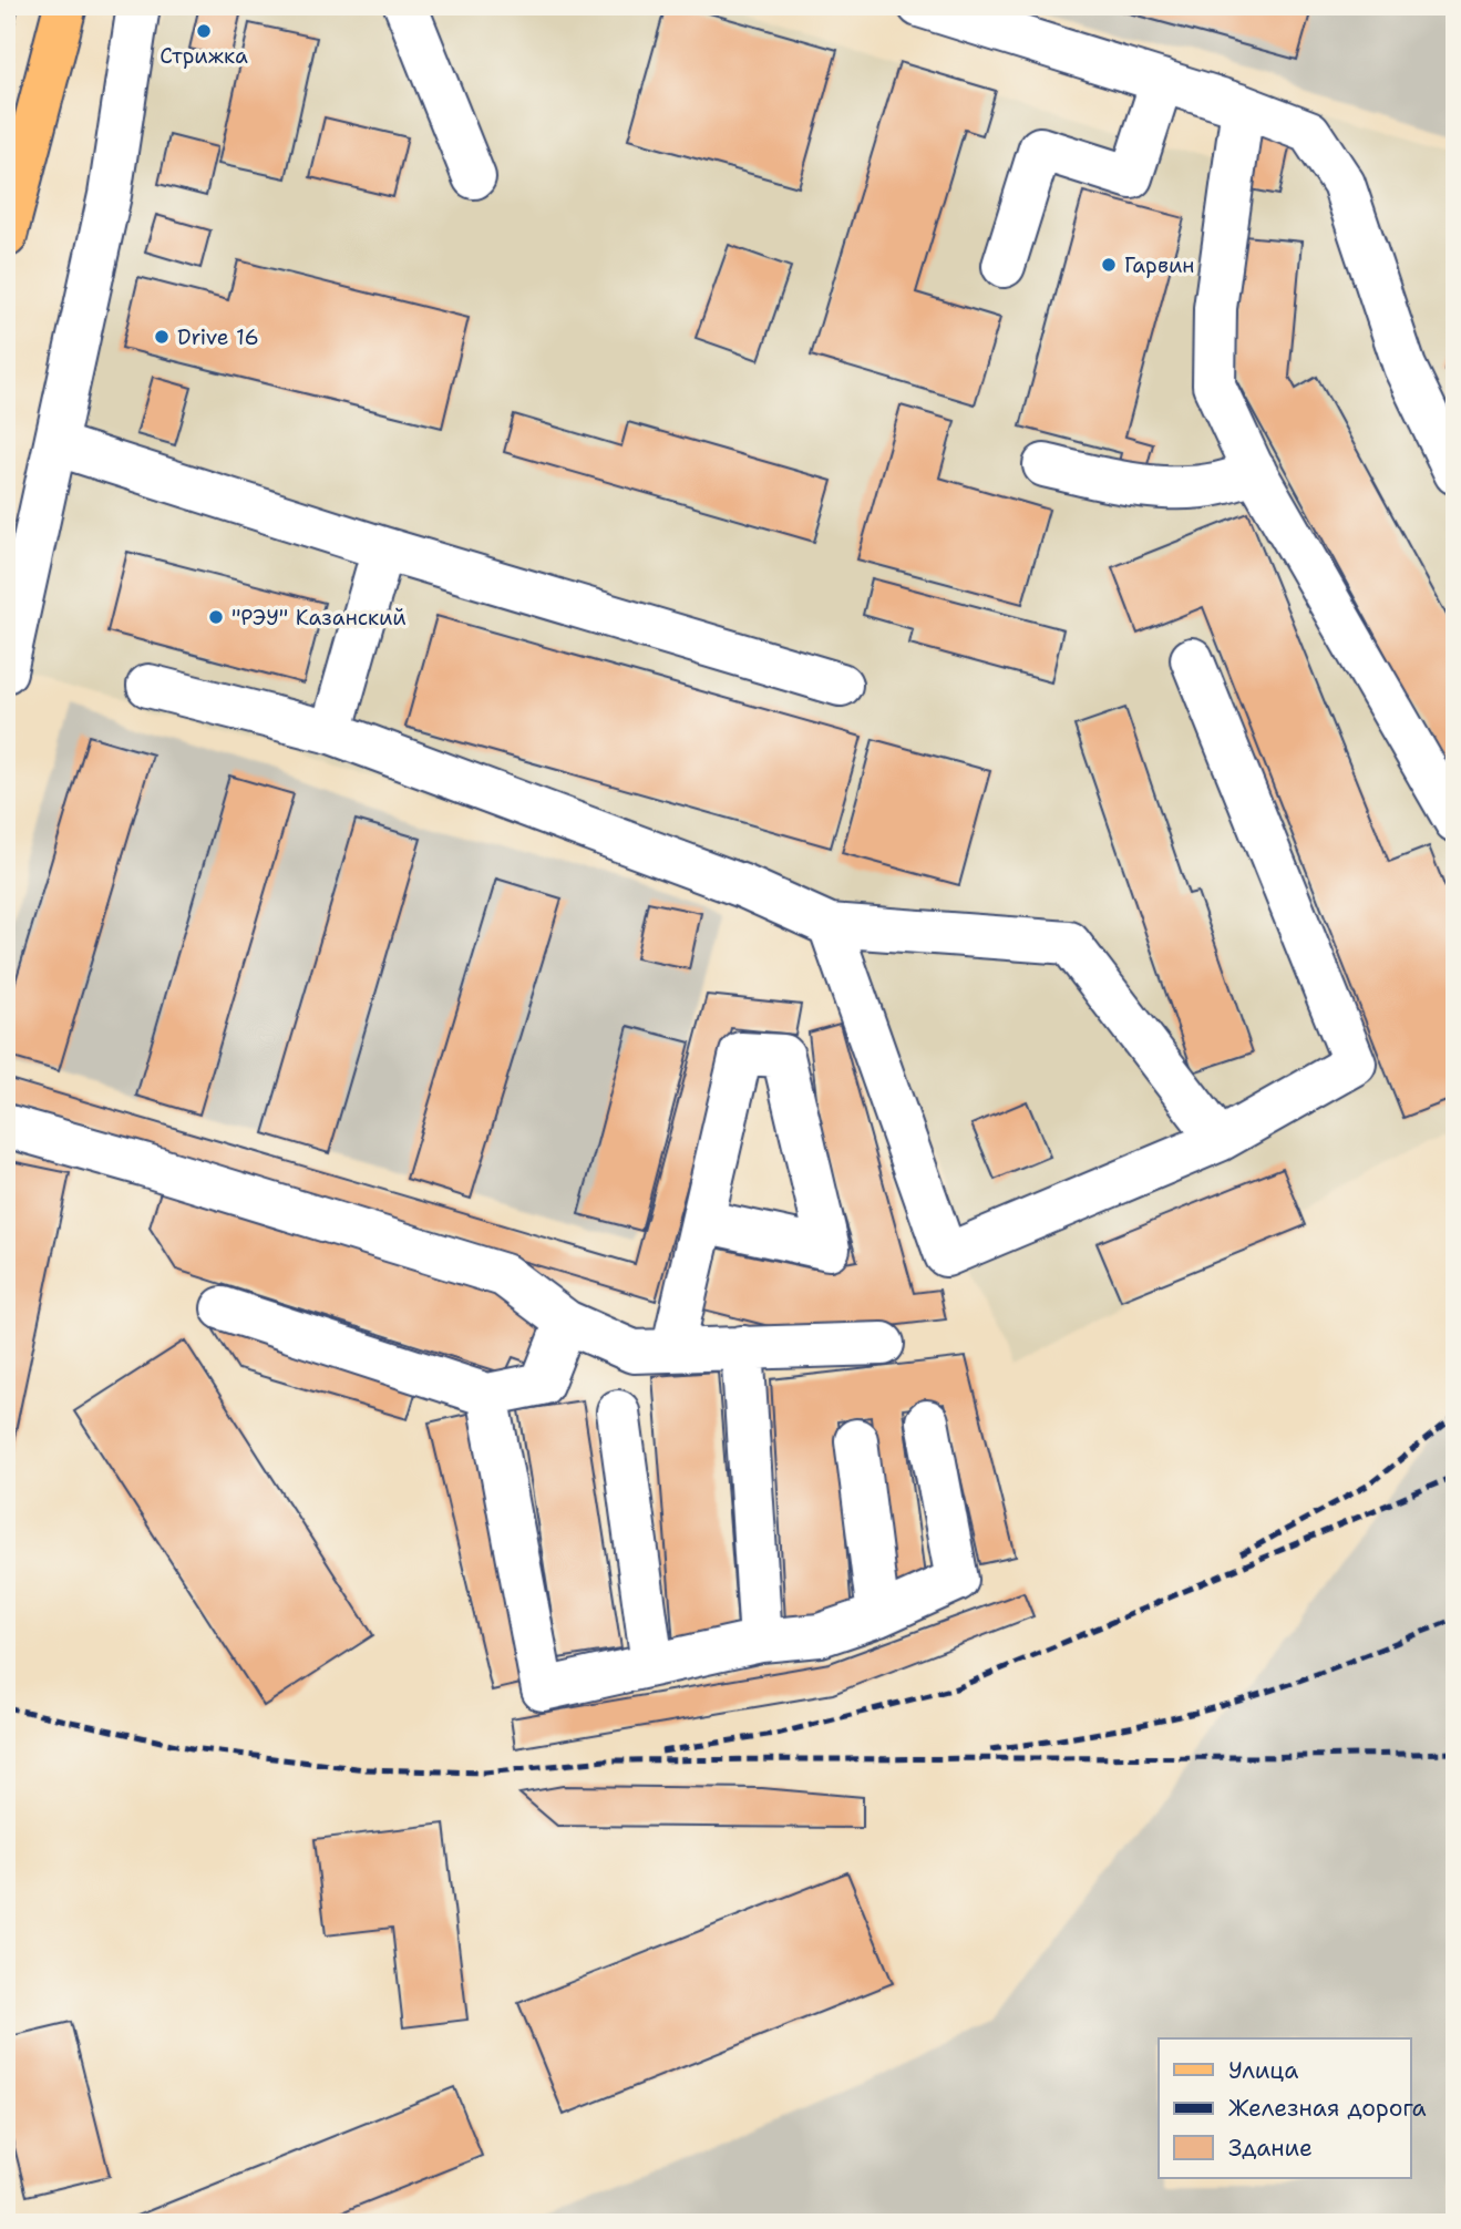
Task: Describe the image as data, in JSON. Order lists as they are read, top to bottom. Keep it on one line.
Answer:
{"places":["Стрижка","Гарвин","Drive 16","\"РЭУ\" Казанский"],"legend":["Улица","Железная дорога","Здание"]}
